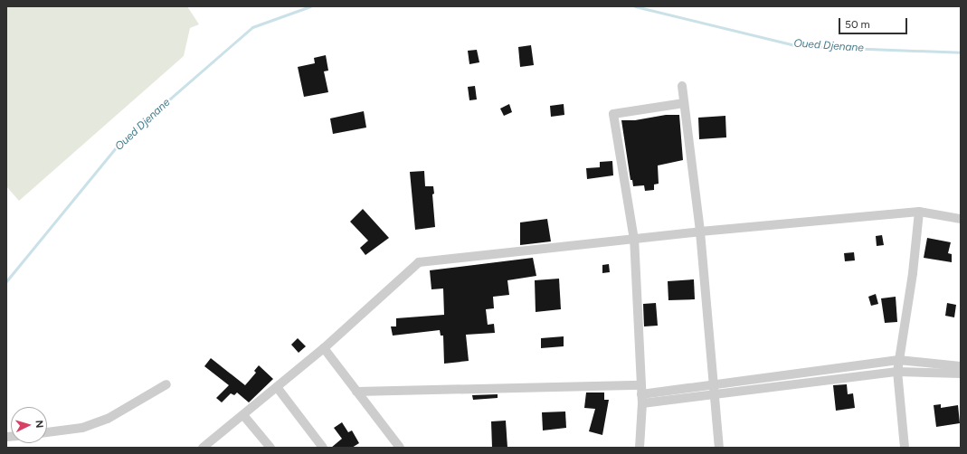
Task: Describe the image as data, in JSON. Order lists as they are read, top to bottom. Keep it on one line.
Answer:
{"water":["Oued Djenane"],"scale_bar":"50 m","north":"right"}
